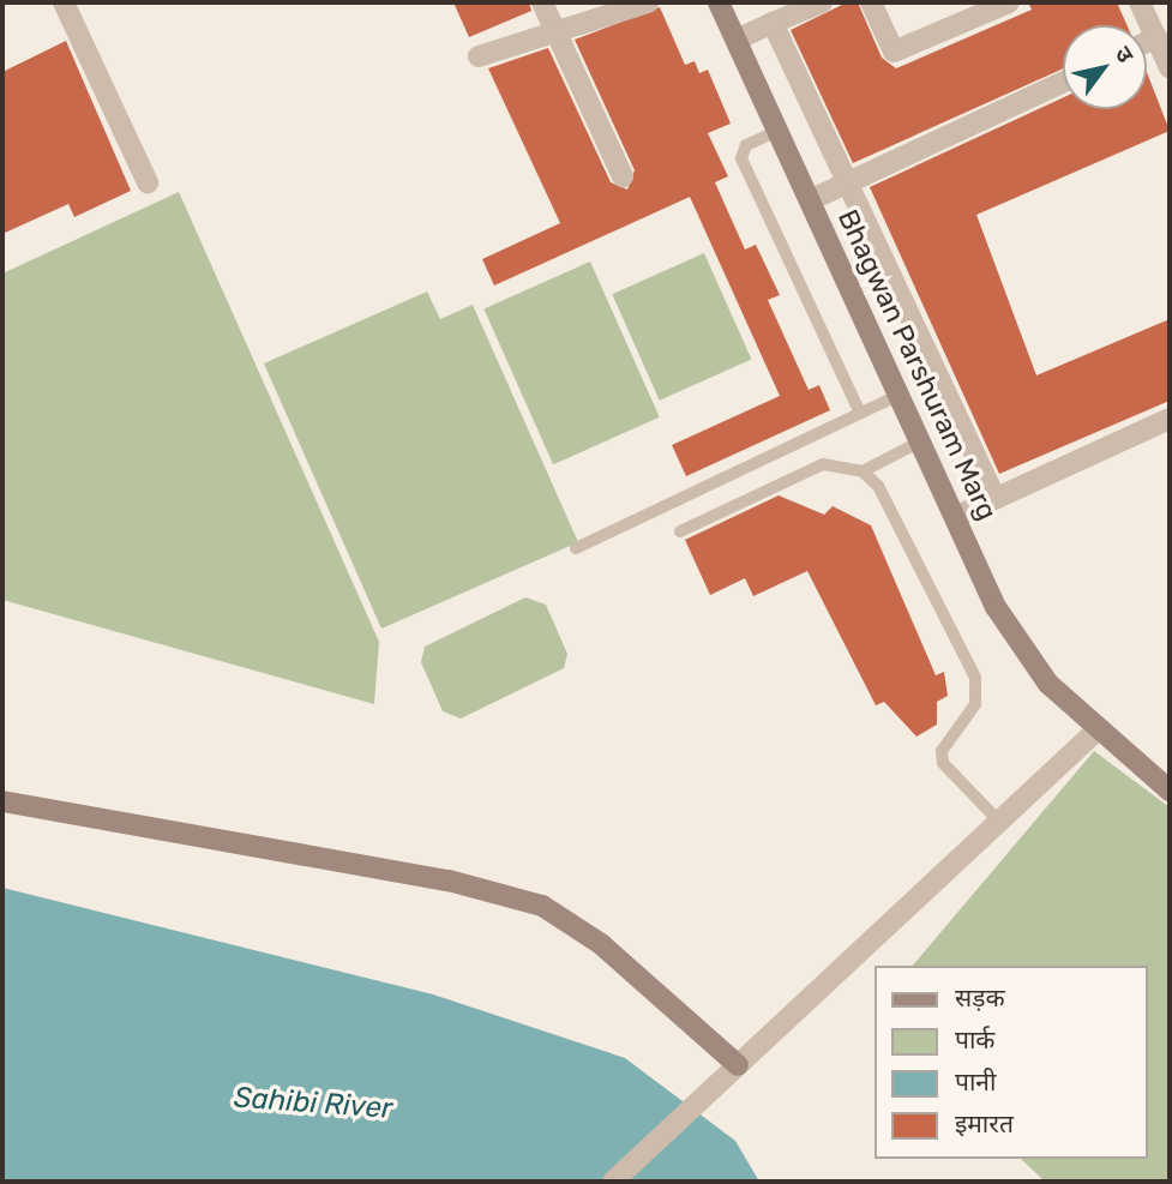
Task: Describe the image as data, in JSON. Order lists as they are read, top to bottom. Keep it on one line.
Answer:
{"streets":{"street":["Bhagwan Parshuram Marg"]},"water":["Sahibi River"],"legend":["सड़क","पार्क","पानी","इमारत"],"north":"top right"}
